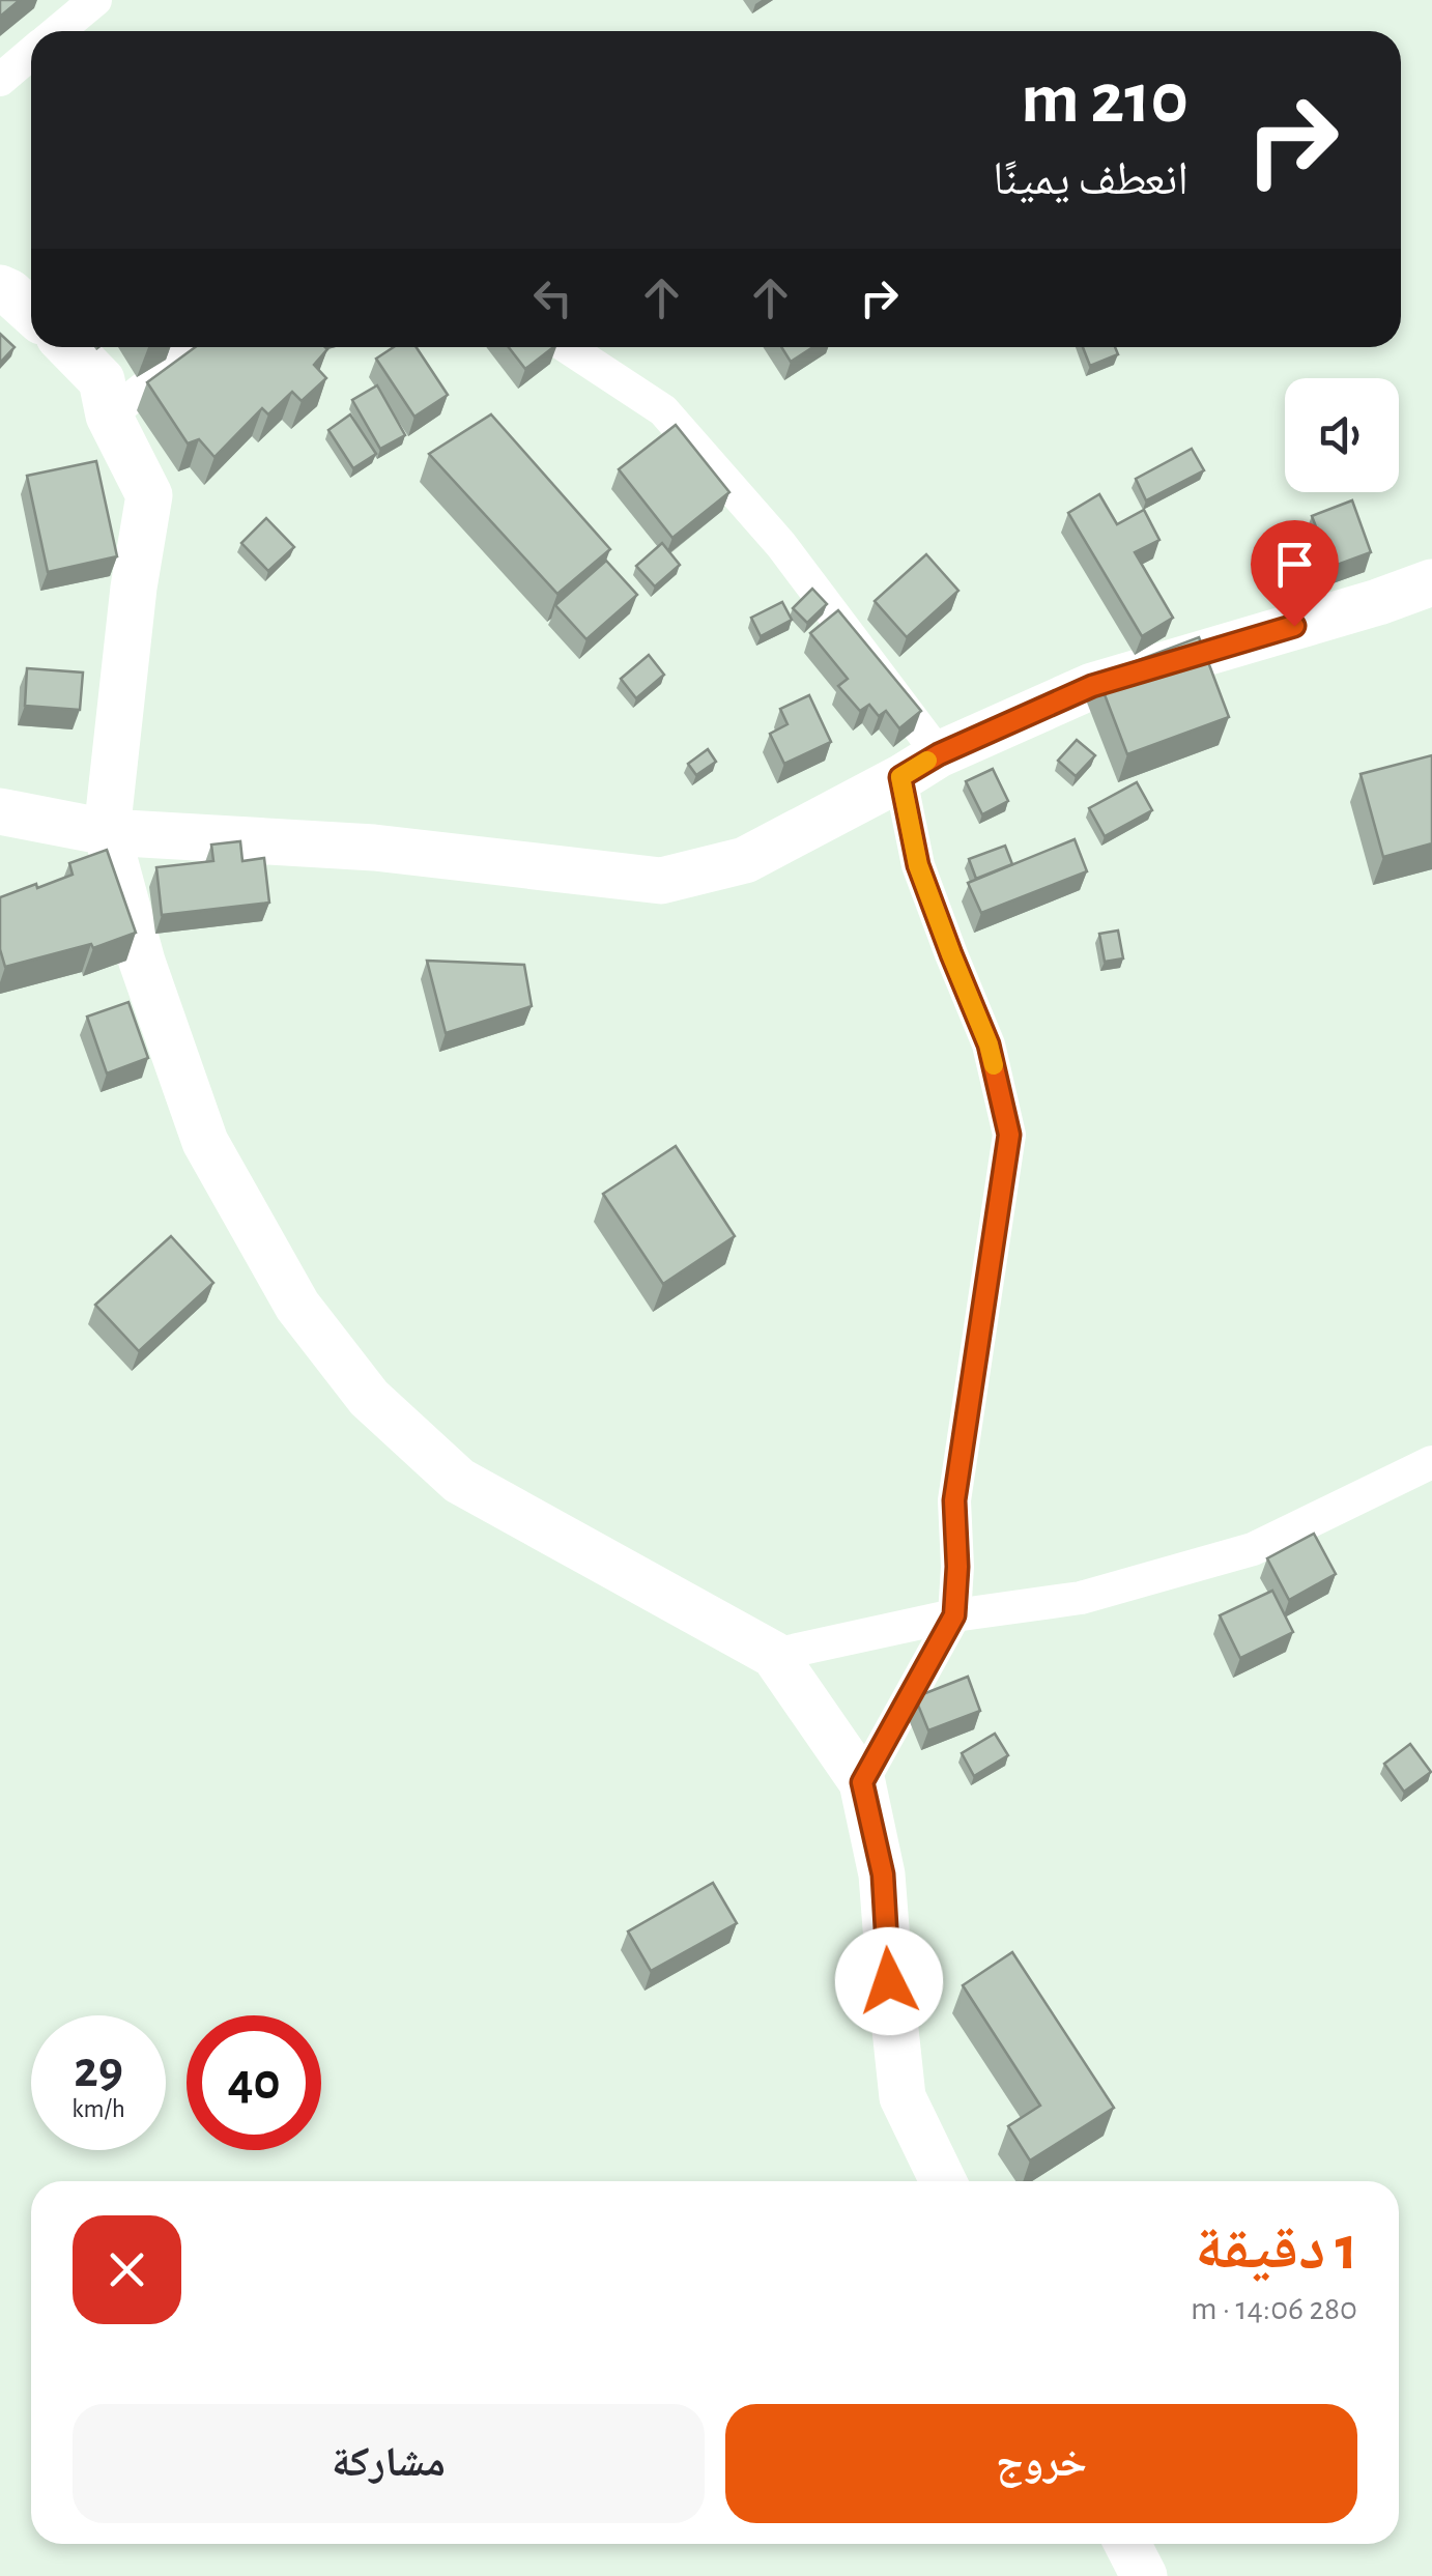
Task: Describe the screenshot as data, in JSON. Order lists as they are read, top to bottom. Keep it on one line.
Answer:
{"page":{"turn":["210 m","انعطف يمينًا"],"speed":"29 km/h","limit":"40","heading":["1 دقيقة","280 m · 14:06"],"buttons":["خروج","مشاركة"]}}
